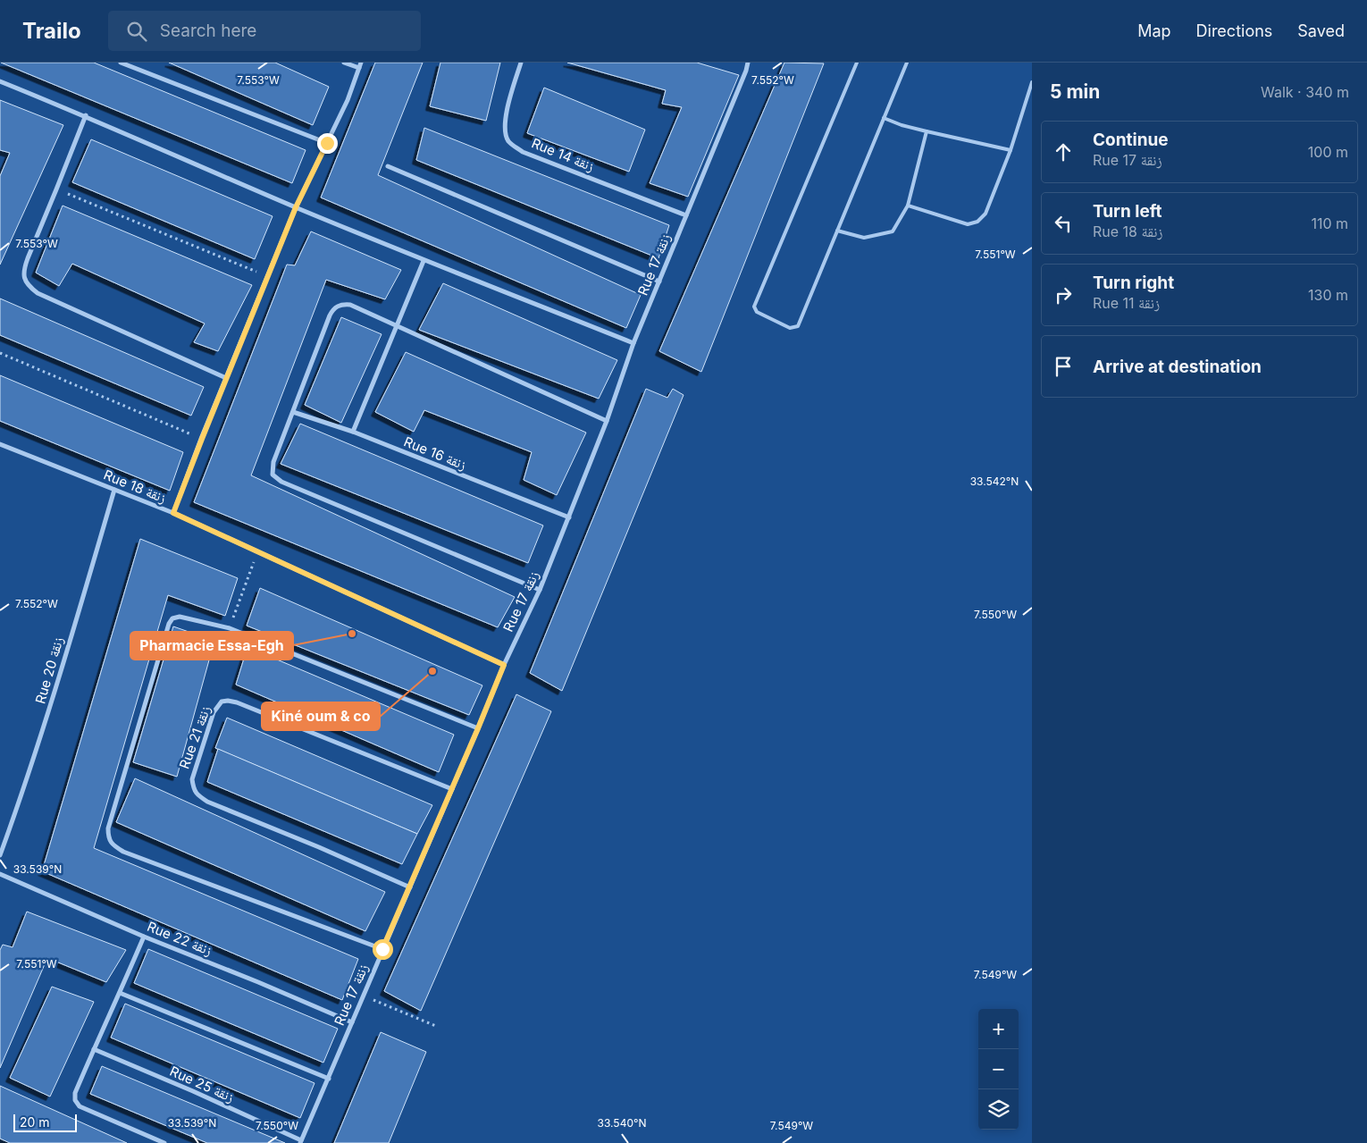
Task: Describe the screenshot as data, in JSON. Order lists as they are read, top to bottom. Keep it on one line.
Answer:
{"streets":{"street":["Rue 14 زنقة","Rue 17 زنقة","Rue 16 زنقة","Rue 18 زنقة","Rue 20 زنقة","Rue 21 زنقة","Rue 22 زنقة","Rue 25 زنقة"]},"crossings":[["Rue 14 زنقة","Rue 17 زنقة"],["Rue 17 زنقة","Rue 16 زنقة"],["Rue 17 زنقة","Rue 18 زنقة"],["Rue 17 زنقة","Rue 21 زنقة"],["Rue 17 زنقة","Rue 22 زنقة"],["Rue 17 زنقة","Rue 25 زنقة"],["Rue 18 زنقة","Rue 20 زنقة"]],"places":["Pharmacie Essa-Egh","Kiné oum & co"],"scale_bar":"20 m","page":{"header":"Trailo","search":"Search here","nav":["Map","Directions","Saved"],"heading":["5 min","Walk · 340 m"],"list":[["Continue","Rue 17 زنقة","100 m"],["Turn left","Rue 18 زنقة","110 m"],["Turn right","Rue 11 زنقة","130 m"],"Arrive at destination"],"map_buttons":["+","−"],"scale":"20 m"},"coordinates":["7.553°W","7.552°W","7.551°W","33.542°N","7.550°W","33.539°N","7.549°W","33.540°N"]}
